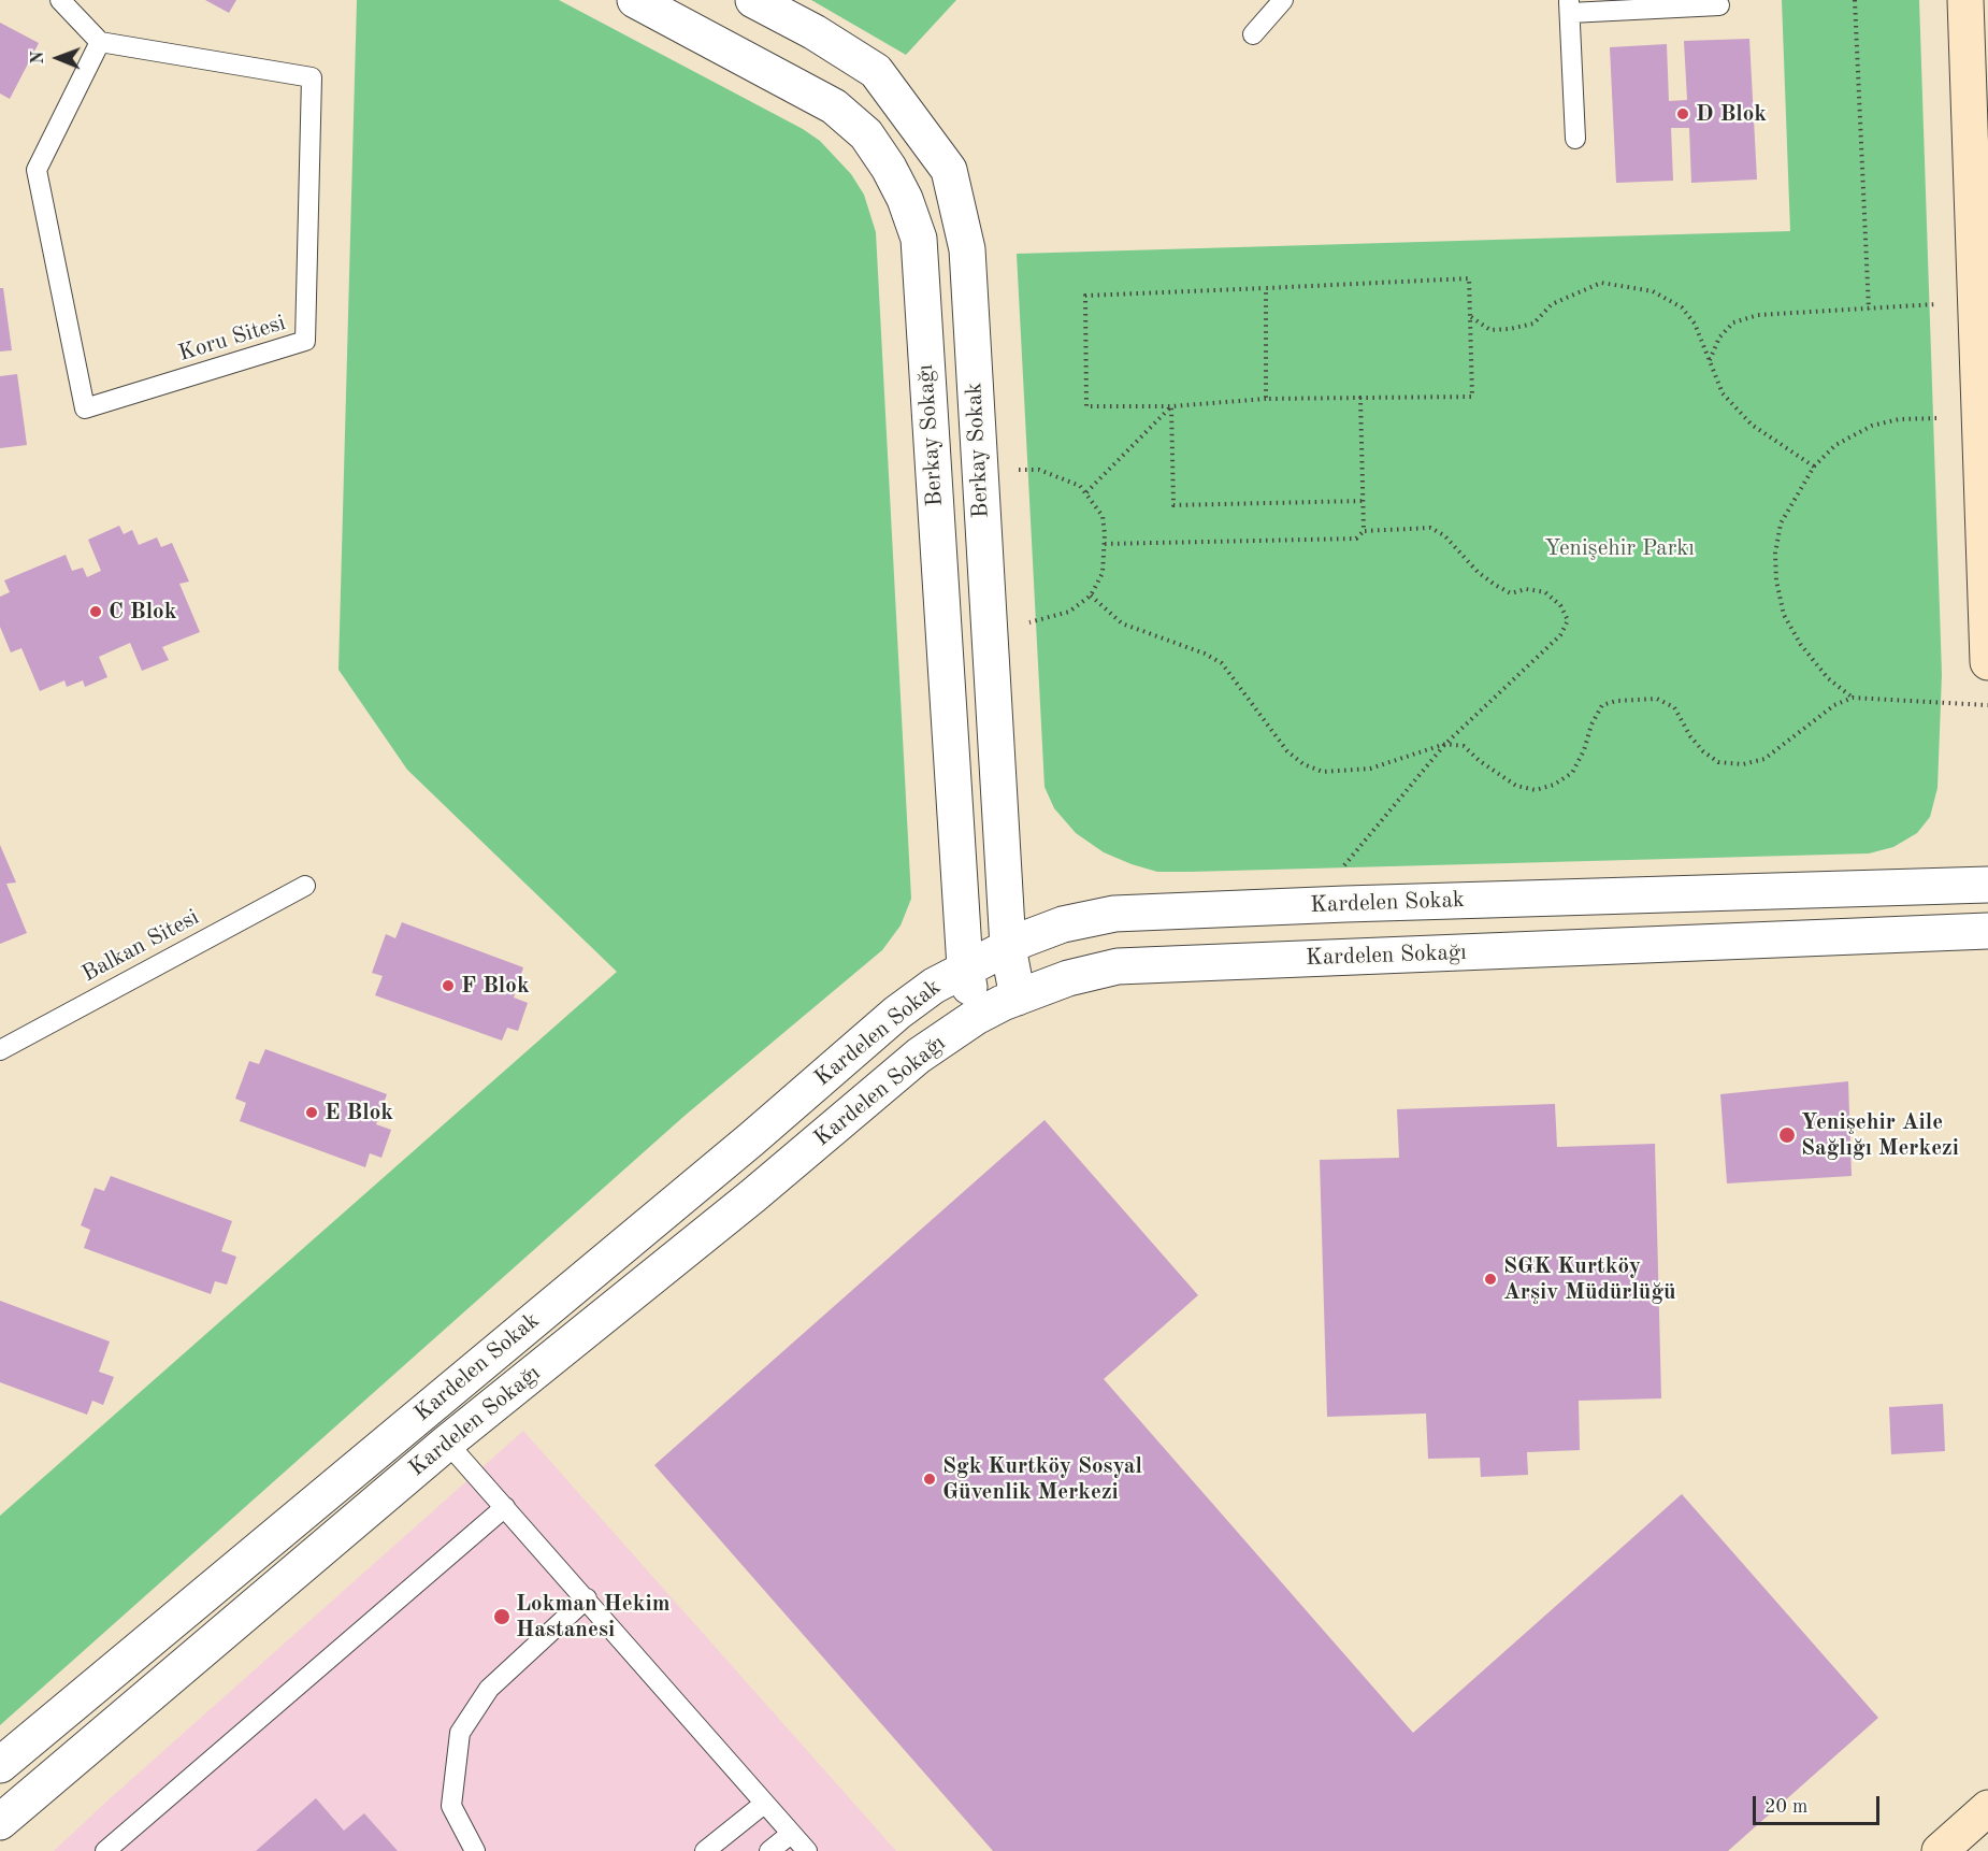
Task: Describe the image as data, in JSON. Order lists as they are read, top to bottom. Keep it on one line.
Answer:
{"streets":{"street":["Berkay Sokağı","Berkay Sokak","Kardelen Sokak","Kardelen Sokağı"],"lane":["Koru Sitesi","Balkan Sitesi"]},"crossings":[["Berkay Sokağı","Kardelen Sokak"],["Berkay Sokağı","Kardelen Sokağı"],["Berkay Sokak","Kardelen Sokak"],["Berkay Sokak","Kardelen Sokağı"]],"parks":["Yenişehir Parkı"],"places":["D Blok","C Blok","F Blok","E Blok","Yenişehir Aile Sağlığı Merkezi","SGK Kurtköy Arşiv Müdürlüğü","Sgk Kurtköy Sosyal Güvenlik Merkezi","Lokman Hekim Hastanesi"],"scale_bar":"20 m","north":"left"}
